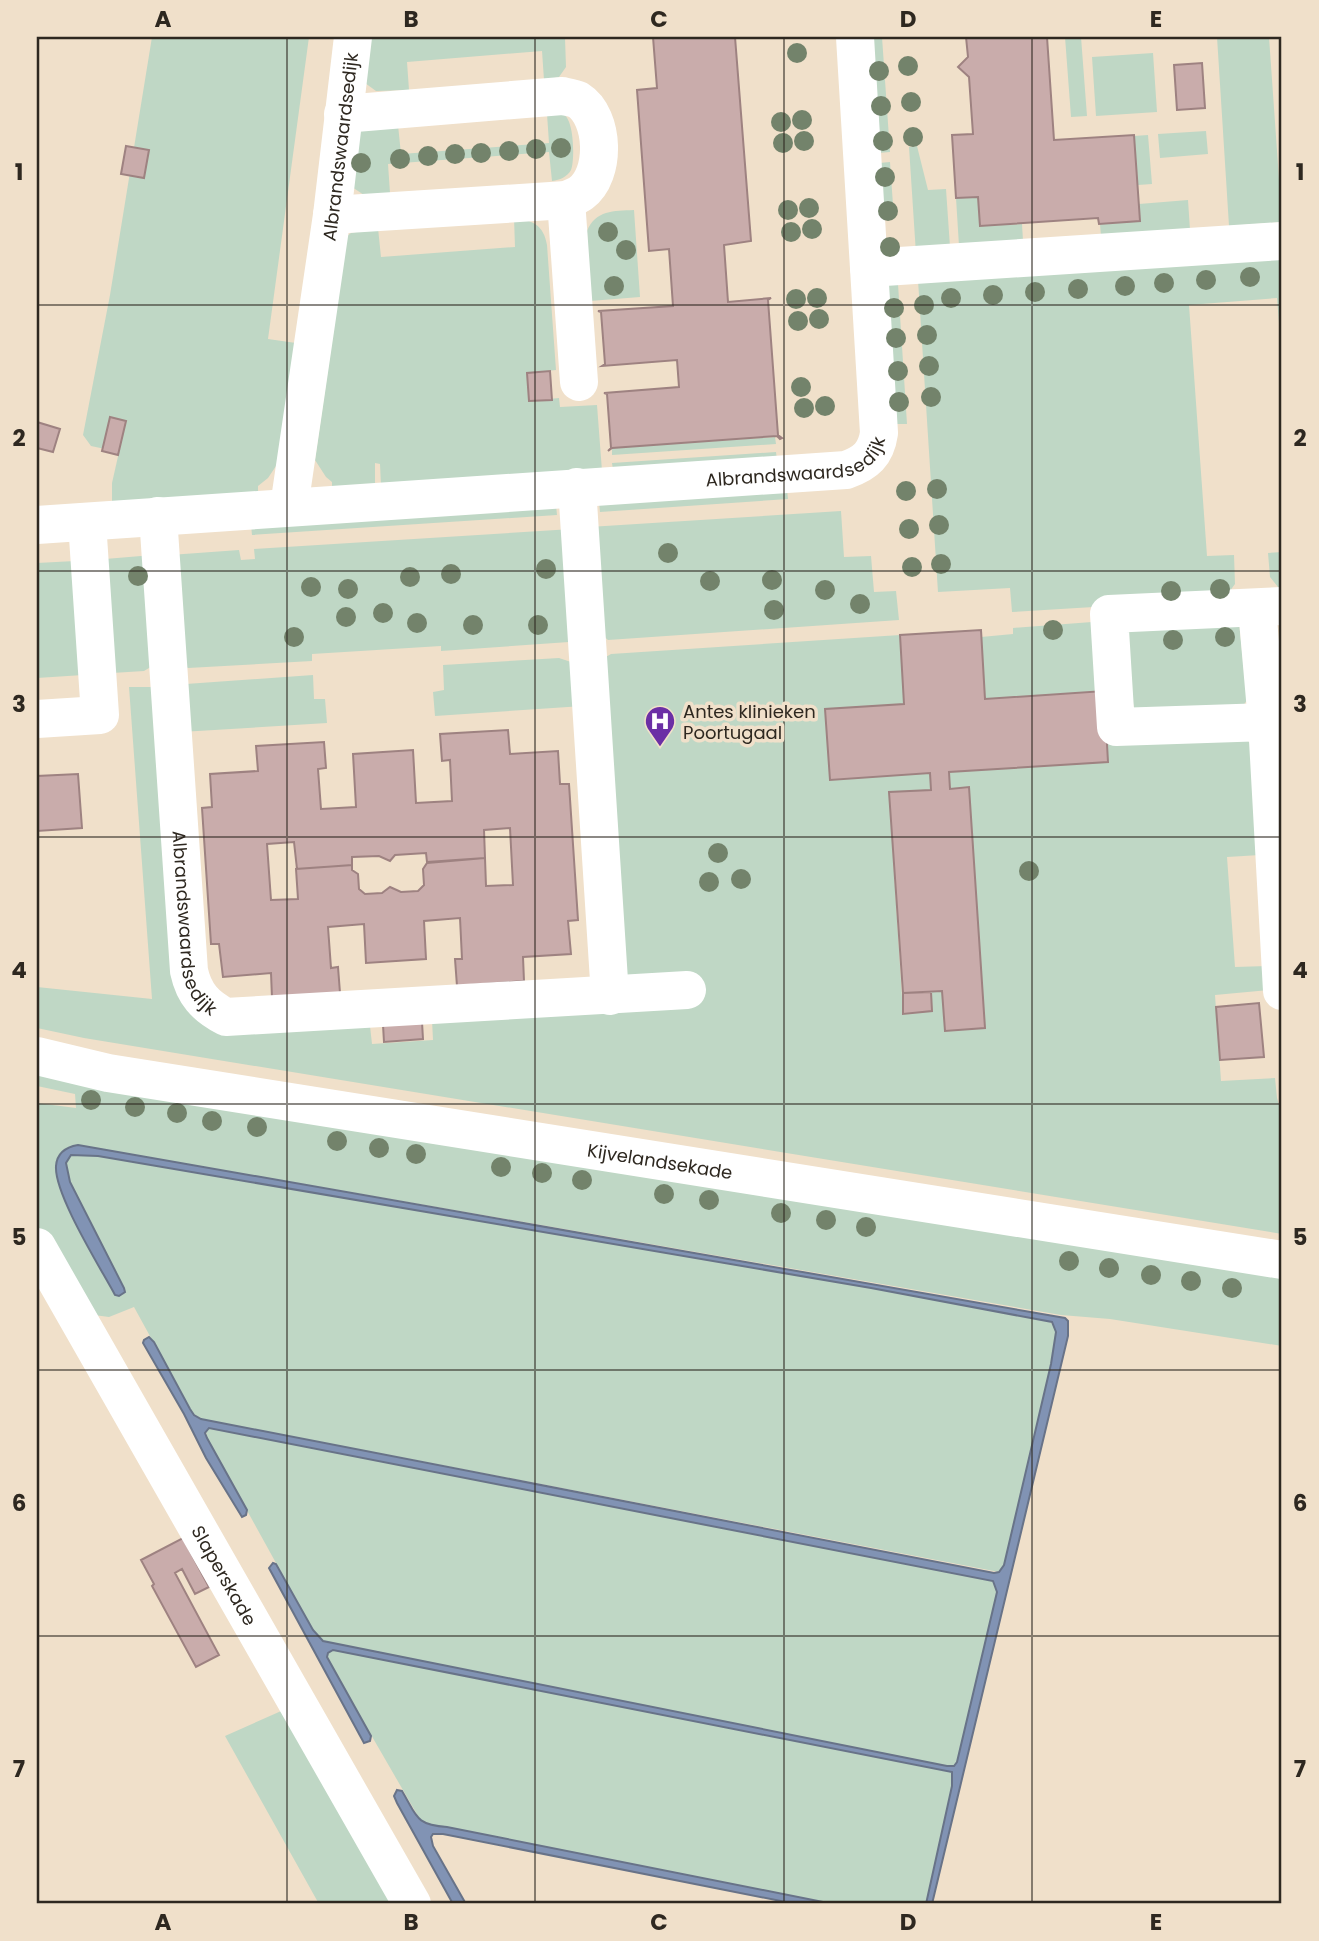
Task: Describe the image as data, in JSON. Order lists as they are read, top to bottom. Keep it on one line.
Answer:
{"streets":{"street":["Albrandswaardsedijk","Kijvelandsekade","Slaperskade"]},"places":{"hospital":["Antes klinieken Poortugaal"]},"grid":{"columns":["A","B","C","D","E"],"rows":["1","2","3","4","5","6","7"]}}
